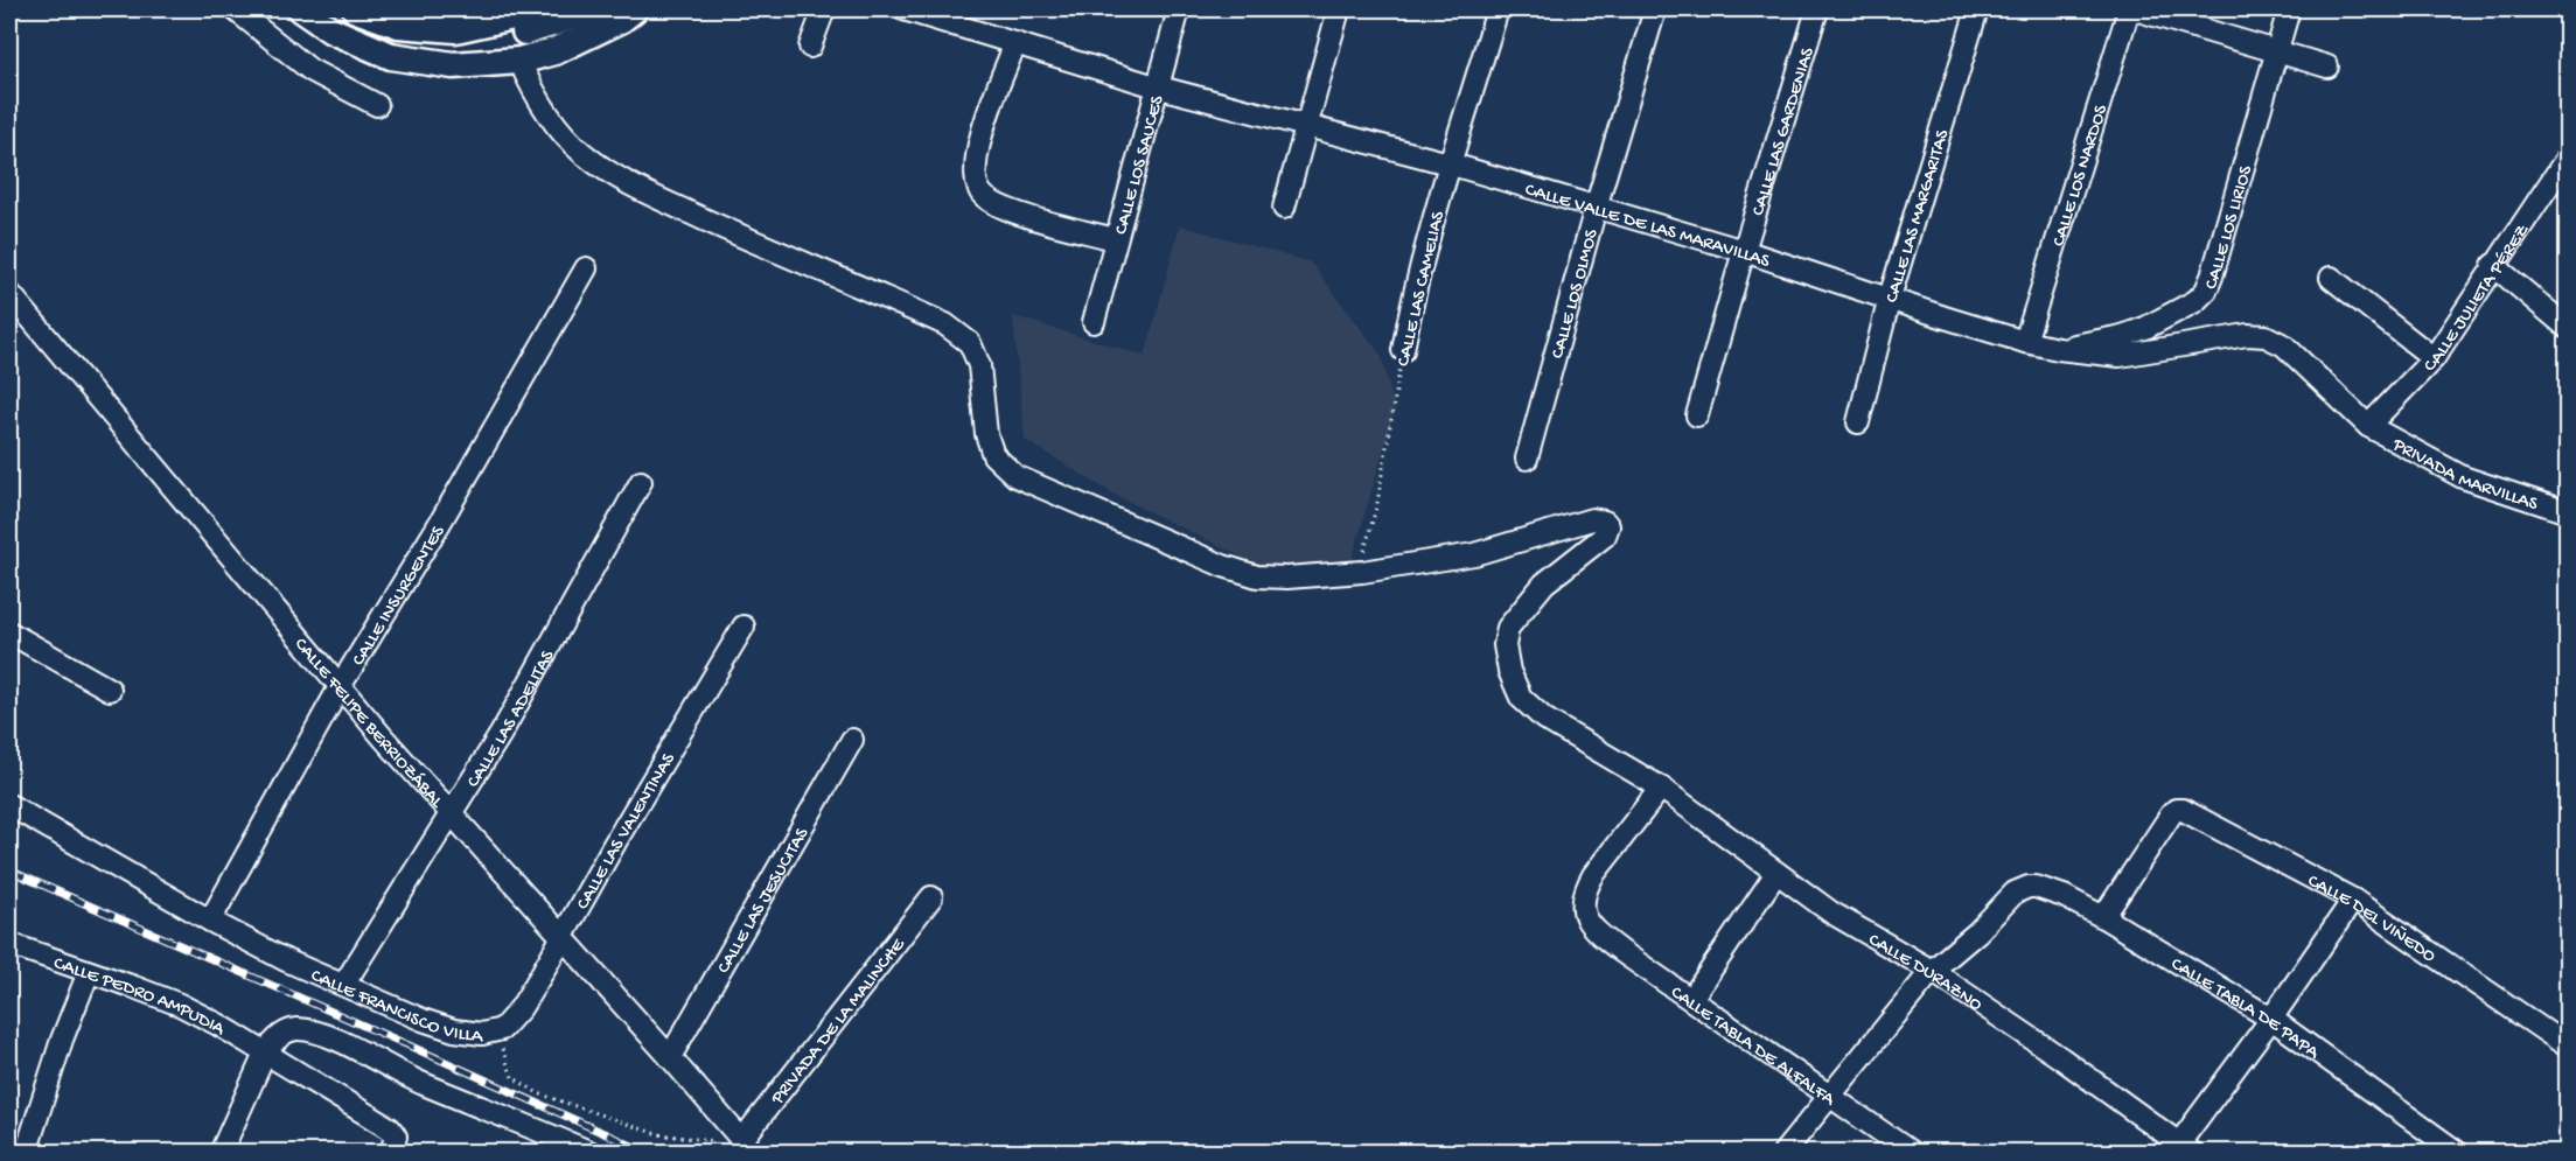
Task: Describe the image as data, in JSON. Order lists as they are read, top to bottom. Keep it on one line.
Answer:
{"streets":{"street":["CALLE LAS GARDENIAS","CALLE LOS SAUCES","CALLE LOS NARDOS","CALLE LAS MARGARITAS","CALLE VALLE DE LAS MARAVILLAS","CALLE LOS LIRIOS","CALLE LAS CAMELIAS","CALLE LOS OLMOS","CALLE JULIETA PÉREZ","PRIVADA MARVILLAS","CALLE INSURGENTES","CALLE LAS ADELITAS","CALLE FELIPE BERRIOZÁBAL","CALLE LAS VALENTINAS","CALLE LAS JESUCITAS","CALLE DEL VIÑEDO","CALLE DURAZNO","CALLE PEDRO AMPUDIA","CALLE FRANCISCO VILLA","CALLE TABLA DE PAPA","PRIVADA DE LA MALINCHE","CALLE TABLA DE ALFALFA"]},"crossings":[["CALLE LAS GARDENIAS","CALLE VALLE DE LAS MARAVILLAS"],["CALLE LOS SAUCES","CALLE VALLE DE LAS MARAVILLAS"],["CALLE LOS NARDOS","CALLE VALLE DE LAS MARAVILLAS"],["CALLE LAS MARGARITAS","CALLE VALLE DE LAS MARAVILLAS"],["CALLE VALLE DE LAS MARAVILLAS","CALLE LOS LIRIOS"],["CALLE VALLE DE LAS MARAVILLAS","CALLE LAS CAMELIAS"],["CALLE VALLE DE LAS MARAVILLAS","CALLE LOS OLMOS"],["CALLE VALLE DE LAS MARAVILLAS","CALLE JULIETA PÉREZ"],["CALLE VALLE DE LAS MARAVILLAS","PRIVADA MARVILLAS"],["CALLE LAS CAMELIAS","CALLE DURAZNO"],["CALLE JULIETA PÉREZ","PRIVADA MARVILLAS"],["CALLE INSURGENTES","CALLE FELIPE BERRIOZÁBAL"],["CALLE INSURGENTES","CALLE FRANCISCO VILLA"],["CALLE LAS ADELITAS","CALLE FELIPE BERRIOZÁBAL"],["CALLE LAS ADELITAS","CALLE FRANCISCO VILLA"],["CALLE FELIPE BERRIOZÁBAL","CALLE LAS VALENTINAS"],["CALLE FELIPE BERRIOZÁBAL","CALLE LAS JESUCITAS"],["CALLE FELIPE BERRIOZÁBAL","CALLE FRANCISCO VILLA"],["CALLE FELIPE BERRIOZÁBAL","PRIVADA DE LA MALINCHE"],["CALLE LAS VALENTINAS","CALLE FRANCISCO VILLA"],["CALLE DEL VIÑEDO","CALLE TABLA DE PAPA"],["CALLE DURAZNO","CALLE TABLA DE PAPA"],["CALLE DURAZNO","CALLE TABLA DE ALFALFA"],["CALLE FRANCISCO VILLA","PRIVADA DE LA MALINCHE"]]}
